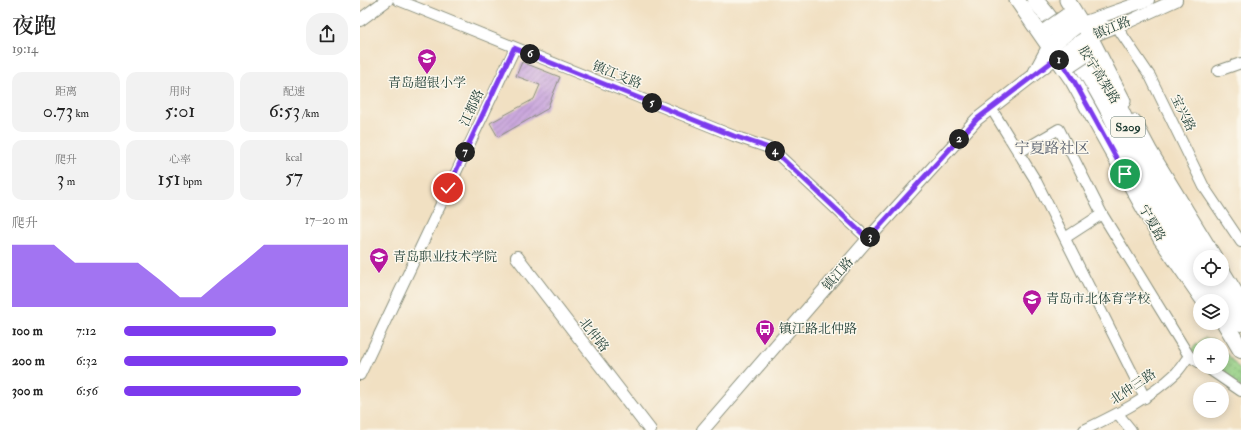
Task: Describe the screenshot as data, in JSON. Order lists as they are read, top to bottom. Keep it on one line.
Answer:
{"streets":{"highway":["胶宁高架路","S209"],"main road":["镇江路","宁夏路"],"street":["镇江支路","江都路","宝兴路","北仲路","北仲三路"]},"crossings":[["镇江路","镇江支路"],["镇江路","宝兴路"],["镇江路","宁夏路"],["镇江支路","江都路"]],"districts":["宁夏路社区"],"places":{"school or university":["青岛超银小学","青岛职业技术学院","青岛市北体育学校"],"bus stop":["镇江路北仲路"]},"page":{"heading":["夜跑","19:14"],"pins":["6","1","5","2","4","7","3"],"stats":[["距离","0.73 km"],["用时","5:01"],["配速","6:53 /km"],["爬升","3 m"],["心率","151 bpm"],["kcal","57"]],"chart":["爬升","17–20 m"],"map_buttons":["+","−"],"list":[{"name":"100 m","note":"7:12"},{"name":"200 m","note":"6:32"},{"name":"300 m","note":"6:56"}]}}
